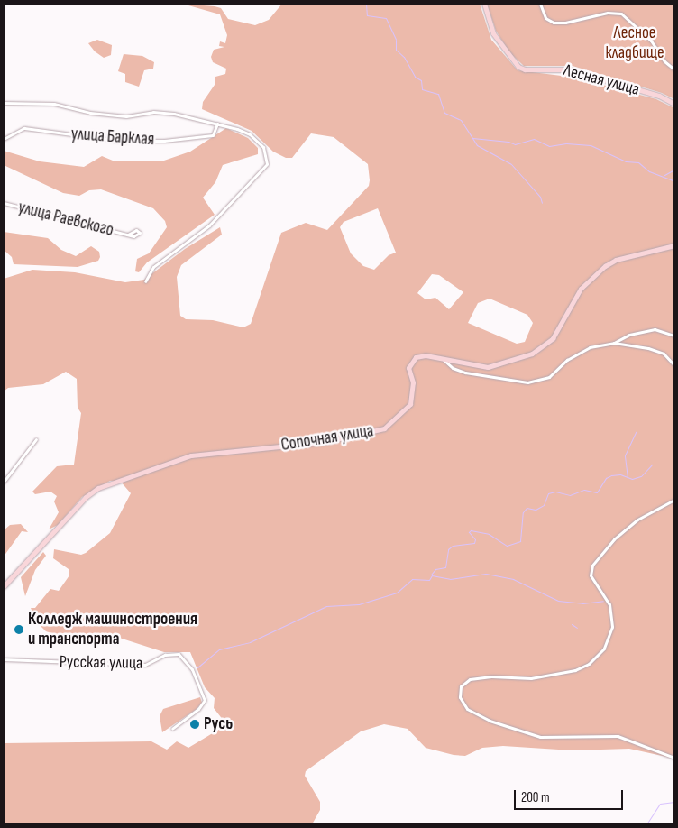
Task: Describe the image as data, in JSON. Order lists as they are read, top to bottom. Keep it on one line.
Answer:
{"streets":{"main road":["Лесная улица","Сопочная улица"],"street":["улица Барклая","улица Раевского","Русская улица"]},"parks":["Лесное кладбище"],"places":["Колледж машиностроения и транспорта","Русь"],"scale_bar":"200 m"}
